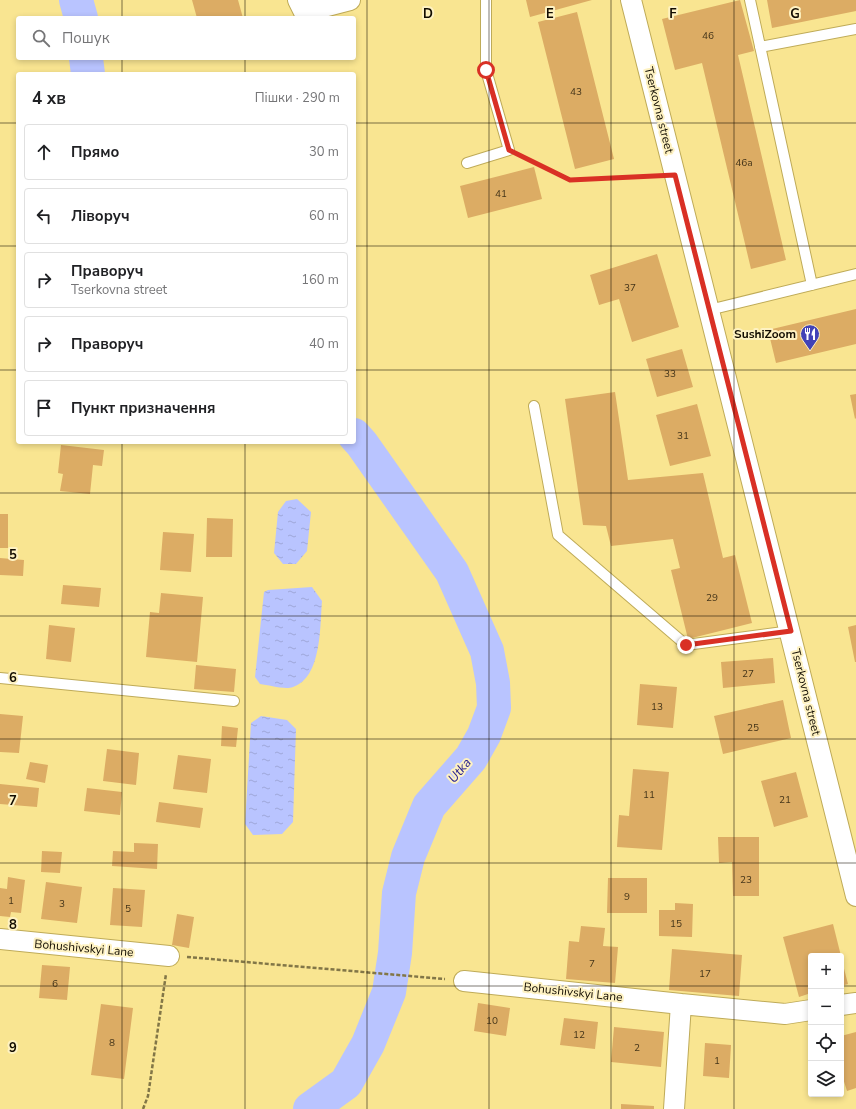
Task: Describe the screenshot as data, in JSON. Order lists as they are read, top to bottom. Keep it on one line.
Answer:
{"streets":{"street":["Tserkovna street","Bohushivskyi Lane"]},"water":["Utka"],"places":{"restaurant":["SushiZoom"]},"house_numbers":["46","43","46а","41","37","33","31","29","27","13","25","11","21","23","9","1","3","5","15","7","17","6","10","12","8","2","1"],"page":{"search":"Пошук","heading":["4 хв","Пішки · 290 m"],"list":[["Прямо","30 m"],["Ліворуч","60 m"],["Праворуч","Tserkovna street","160 m"],["Праворуч","40 m"],"Пункт призначення"],"map_buttons":["+","−"]},"grid":{"columns":["D","E","F","G"],"rows":["5","6","7","8","9"]}}
